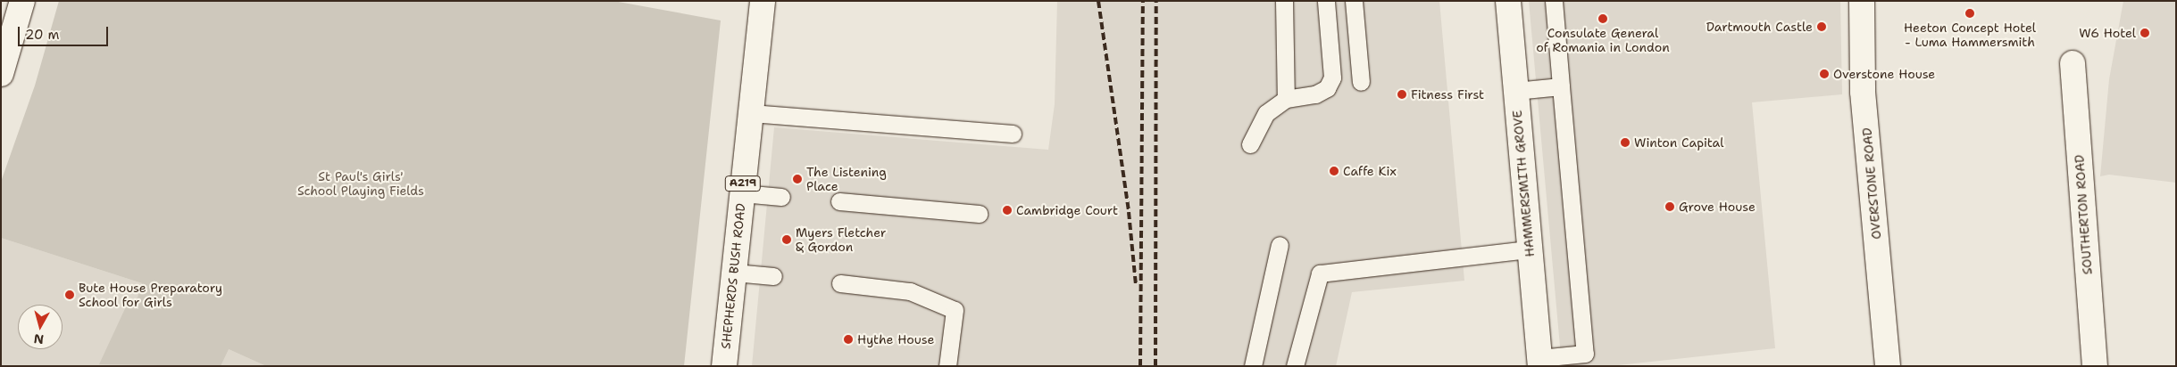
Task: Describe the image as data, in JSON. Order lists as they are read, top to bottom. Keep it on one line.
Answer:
{"streets":{"street":["A219","HAMMERSMITH GROVE","OVERSTONE ROAD","SOUTHERTON ROAD","SHEPHERDS BUSH ROAD"]},"parks":["St Paul's Girls' School Playing Fields"],"places":["Heeton Concept Hotel - Luma Hammersmith","Consulate General of Romania in London","Dartmouth Castle","W6 Hotel","Overstone House","Fitness First","Winton Capital","Caffe Kix","The Listening Place","Grove House","Cambridge Court","Myers Fletcher & Gordon","Bute House Preparatory School for Girls","Hythe House"],"scale_bar":"20 m","north":"bottom"}
